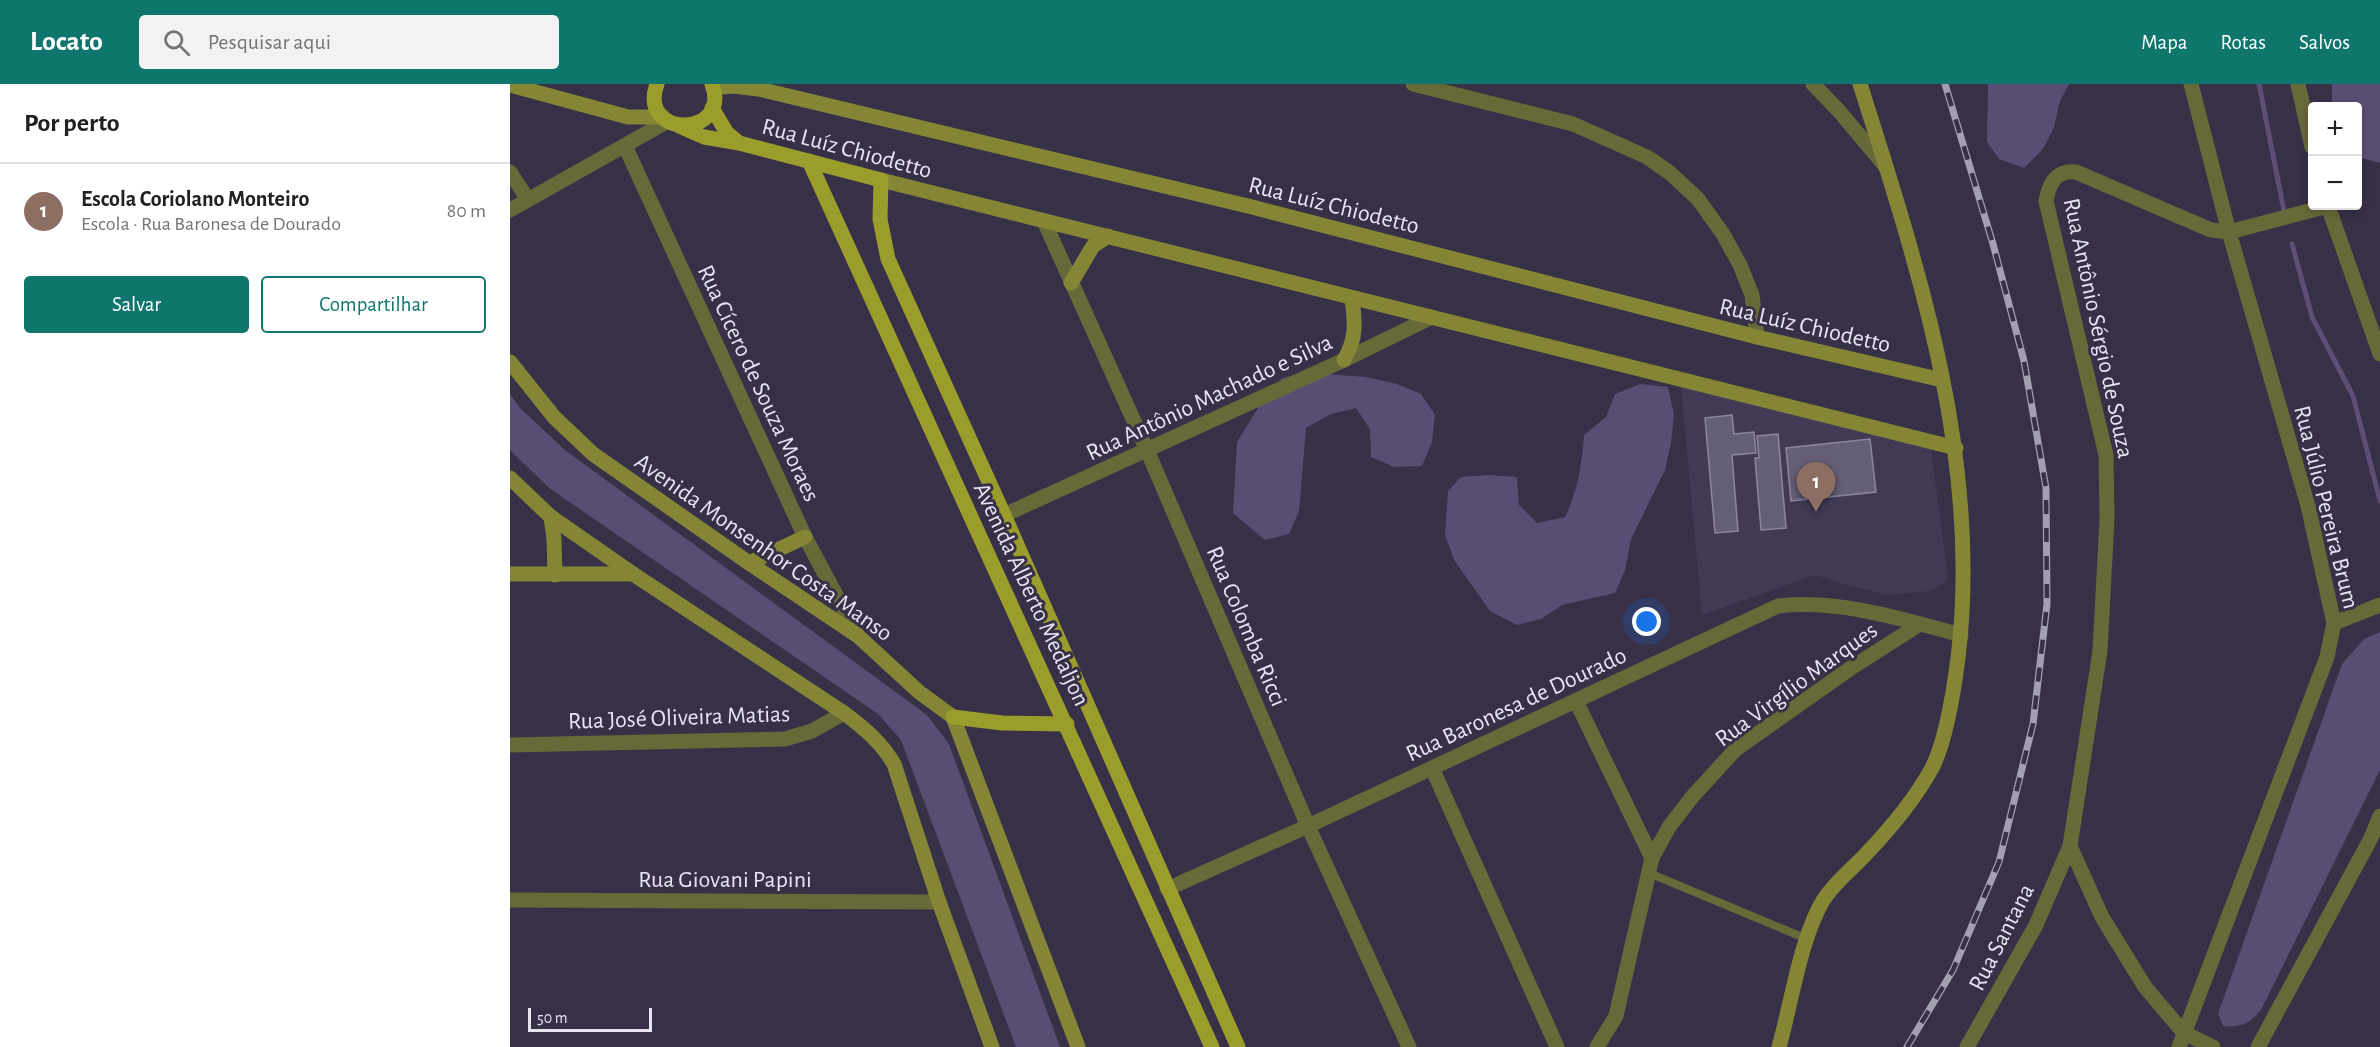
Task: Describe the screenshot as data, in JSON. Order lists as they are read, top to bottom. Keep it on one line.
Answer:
{"streets":{"main road":["Rua Luíz Chiodetto","Avenida Alberto Medaljon"],"street":["Rua Antônio Sérgio de Souza","Rua Cícero de Souza Moraes","Rua Antônio Machado e Silva","Rua Júlio Pereira Brum","Avenida Monsenhor Costa Manso","Rua Colomba Ricci","Rua Virgílio Marques","Rua Baronesa de Dourado","Rua José Oliveira Matias","Rua Giovani Papini","Rua Santana"]},"crossings":[["Rua Luíz Chiodetto","Rua Antônio Machado e Silva"],["Rua Luíz Chiodetto","Avenida Alberto Medaljon"],["Rua Luíz Chiodetto","Rua Colomba Ricci"],["Rua Antônio Sérgio de Souza","Rua Júlio Pereira Brum"],["Rua Antônio Sérgio de Souza","Rua Santana"],["Rua Cícero de Souza Moraes","Avenida Monsenhor Costa Manso"],["Rua Antônio Machado e Silva","Avenida Alberto Medaljon"],["Rua Antônio Machado e Silva","Rua Colomba Ricci"],["Avenida Alberto Medaljon","Rua Baronesa de Dourado"],["Rua Colomba Ricci","Rua Baronesa de Dourado"],["Rua Virgílio Marques","Rua Baronesa de Dourado"]],"scale_bar":"50 m","page":{"header":"Locato","search":"Pesquisar aqui","nav":["Mapa","Rotas","Salvos"],"heading":"Por perto","map_buttons":["+","−"],"list":[{"mark":"1","name":"Escola Coriolano Monteiro","note":"Escola · Rua Baronesa de Dourado","value":"80 m"}],"buttons":["Salvar","Compartilhar"],"pins":"1","scale":"50 m"}}
